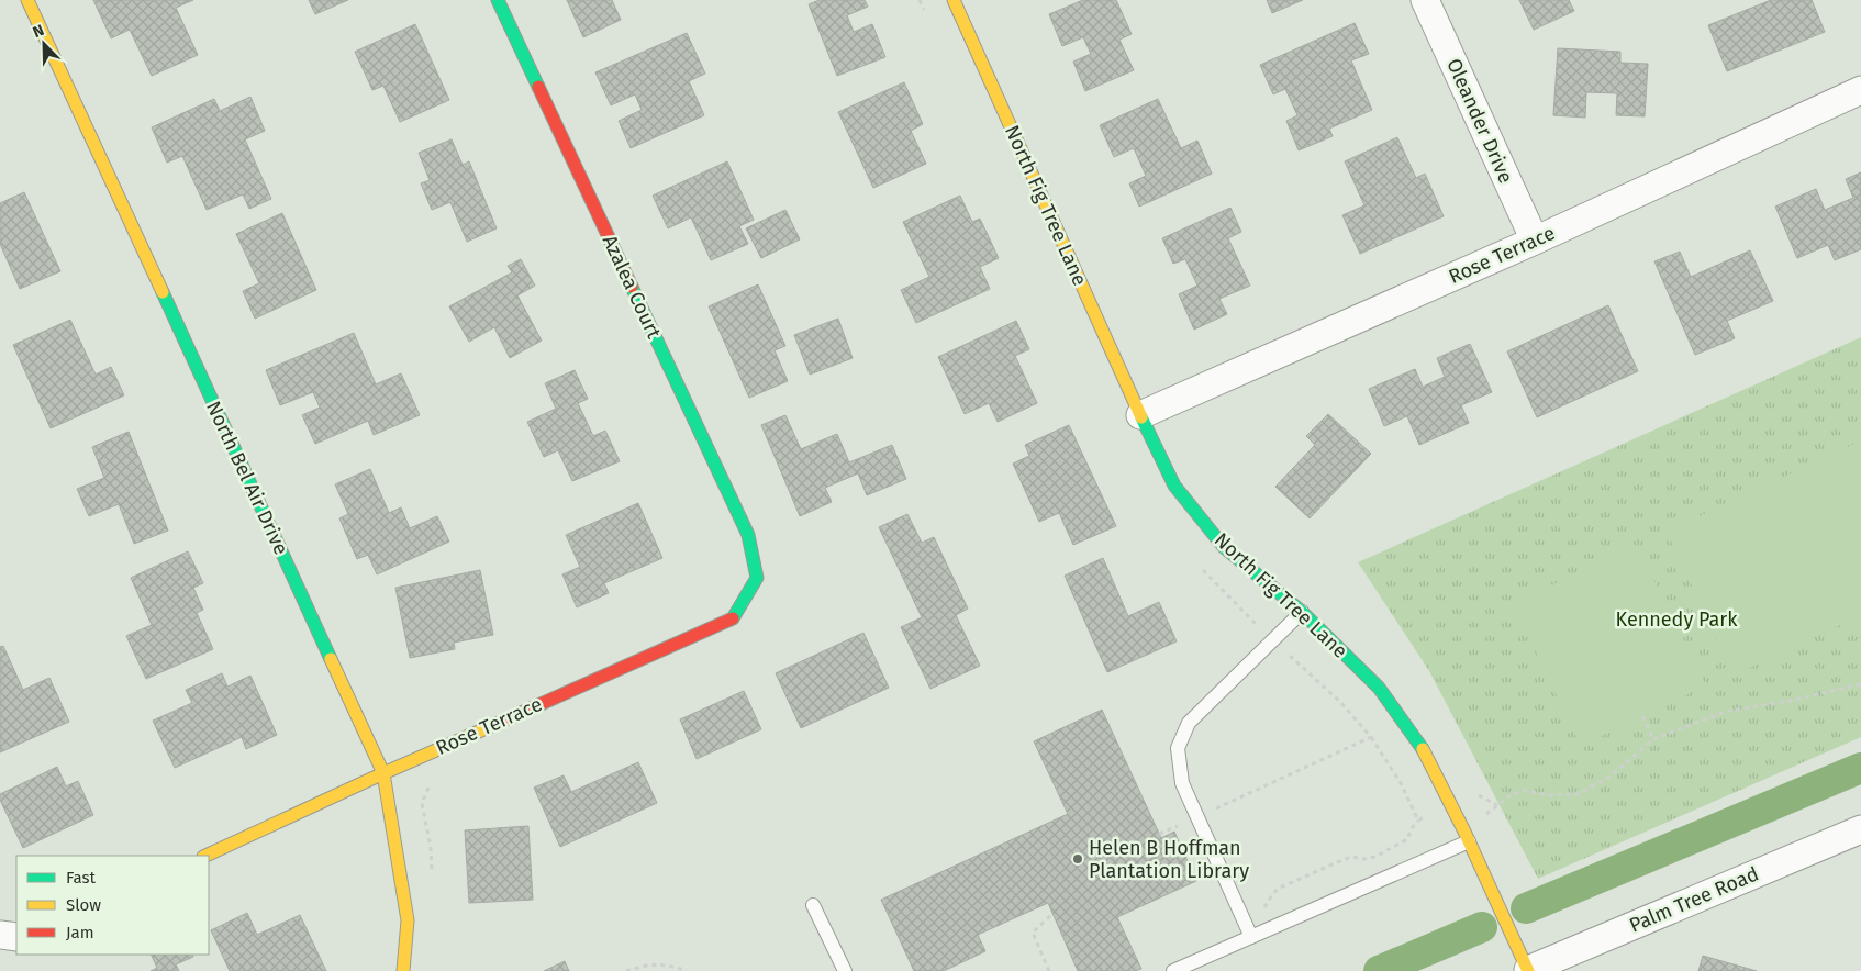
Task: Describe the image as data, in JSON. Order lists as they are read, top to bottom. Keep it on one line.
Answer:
{"streets":{"street":["Oleander Drive","North Fig Tree Lane","Rose Terrace","Azalea Court","North Bel Air Drive","Palm Tree Road"]},"crossings":[["Oleander Drive","Rose Terrace"],["North Fig Tree Lane","Rose Terrace"],["North Fig Tree Lane","Palm Tree Road"],["Rose Terrace","Azalea Court"],["Rose Terrace","North Bel Air Drive"]],"parks":["Kennedy Park"],"places":["Helen B Hoffman Plantation Library"],"legend":["Fast","Slow","Jam"],"north":"top left"}
